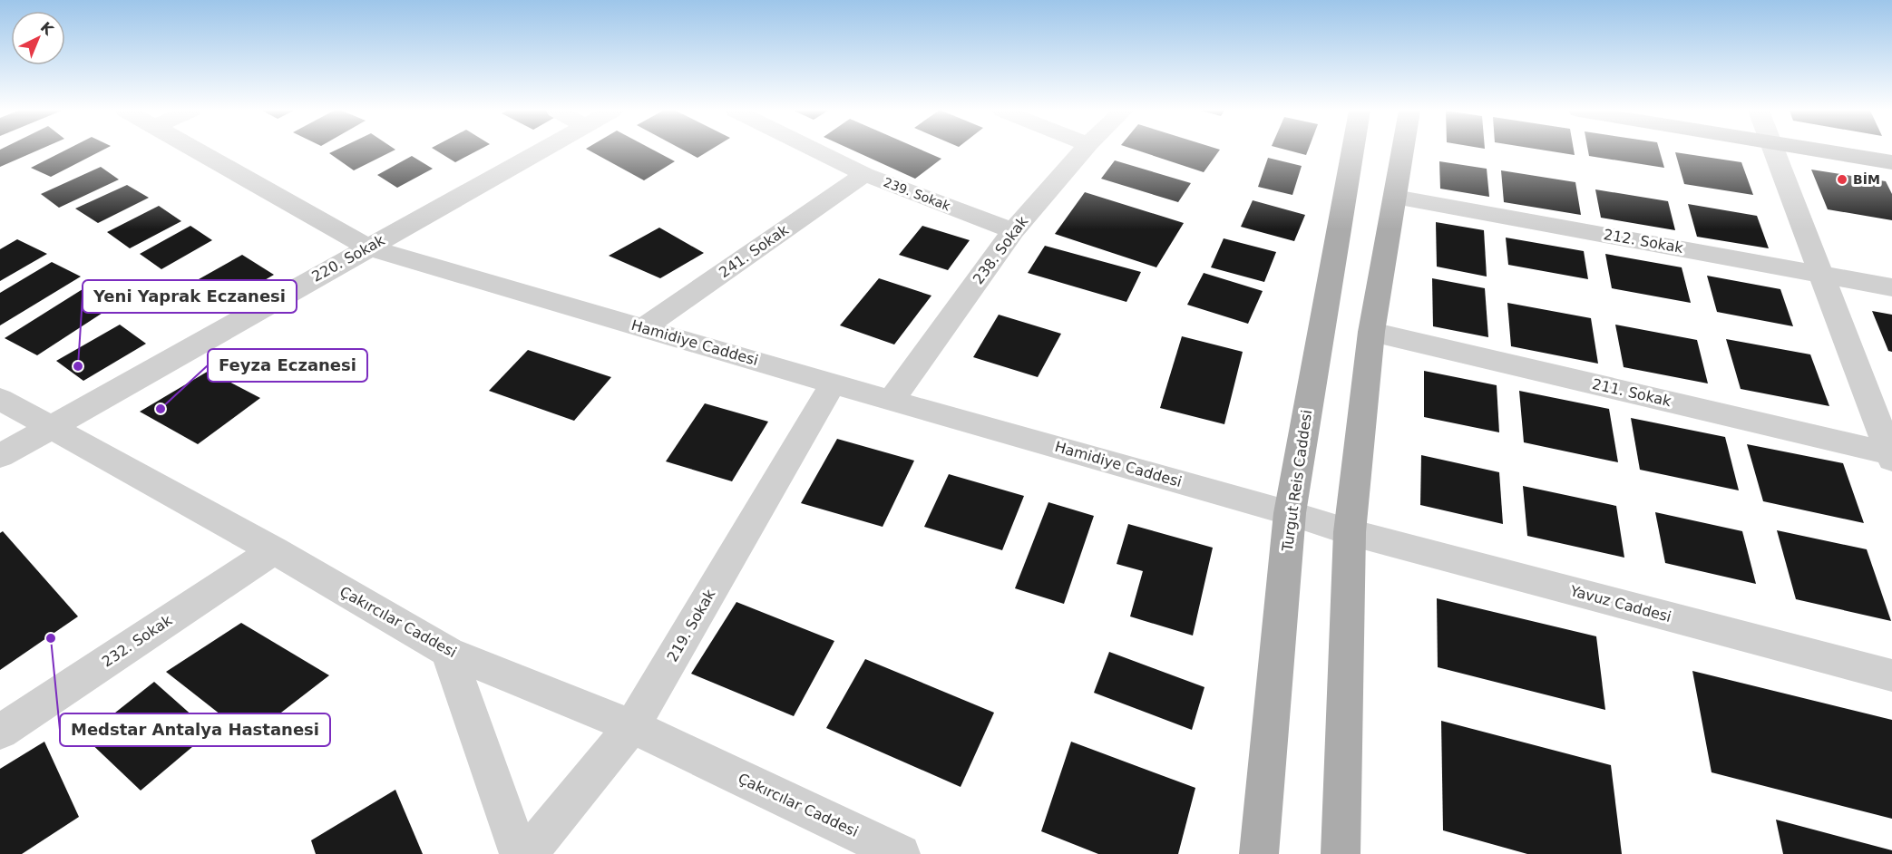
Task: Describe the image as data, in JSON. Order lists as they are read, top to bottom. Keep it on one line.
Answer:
{"streets":{"main road":["Turgut Reis Caddesi"],"street":["239. Sokak","212. Sokak","238. Sokak","241. Sokak","220. Sokak","Hamidiye Caddesi","211. Sokak","Yavuz Caddesi","Çakırcılar Caddesi","219. Sokak","232. Sokak"]},"crossings":[["239. Sokak","238. Sokak"],["239. Sokak","241. Sokak"],["238. Sokak","Hamidiye Caddesi"],["241. Sokak","Hamidiye Caddesi"],["220. Sokak","Hamidiye Caddesi"],["220. Sokak","Çakırcılar Caddesi"],["Hamidiye Caddesi","Turgut Reis Caddesi"],["Hamidiye Caddesi","Yavuz Caddesi"],["Hamidiye Caddesi","219. Sokak"],["Çakırcılar Caddesi","219. Sokak"],["Çakırcılar Caddesi","232. Sokak"]],"places":["BİM","Yeni Yaprak Eczanesi","Feyza Eczanesi","Medstar Antalya Hastanesi"],"north":"top right"}
